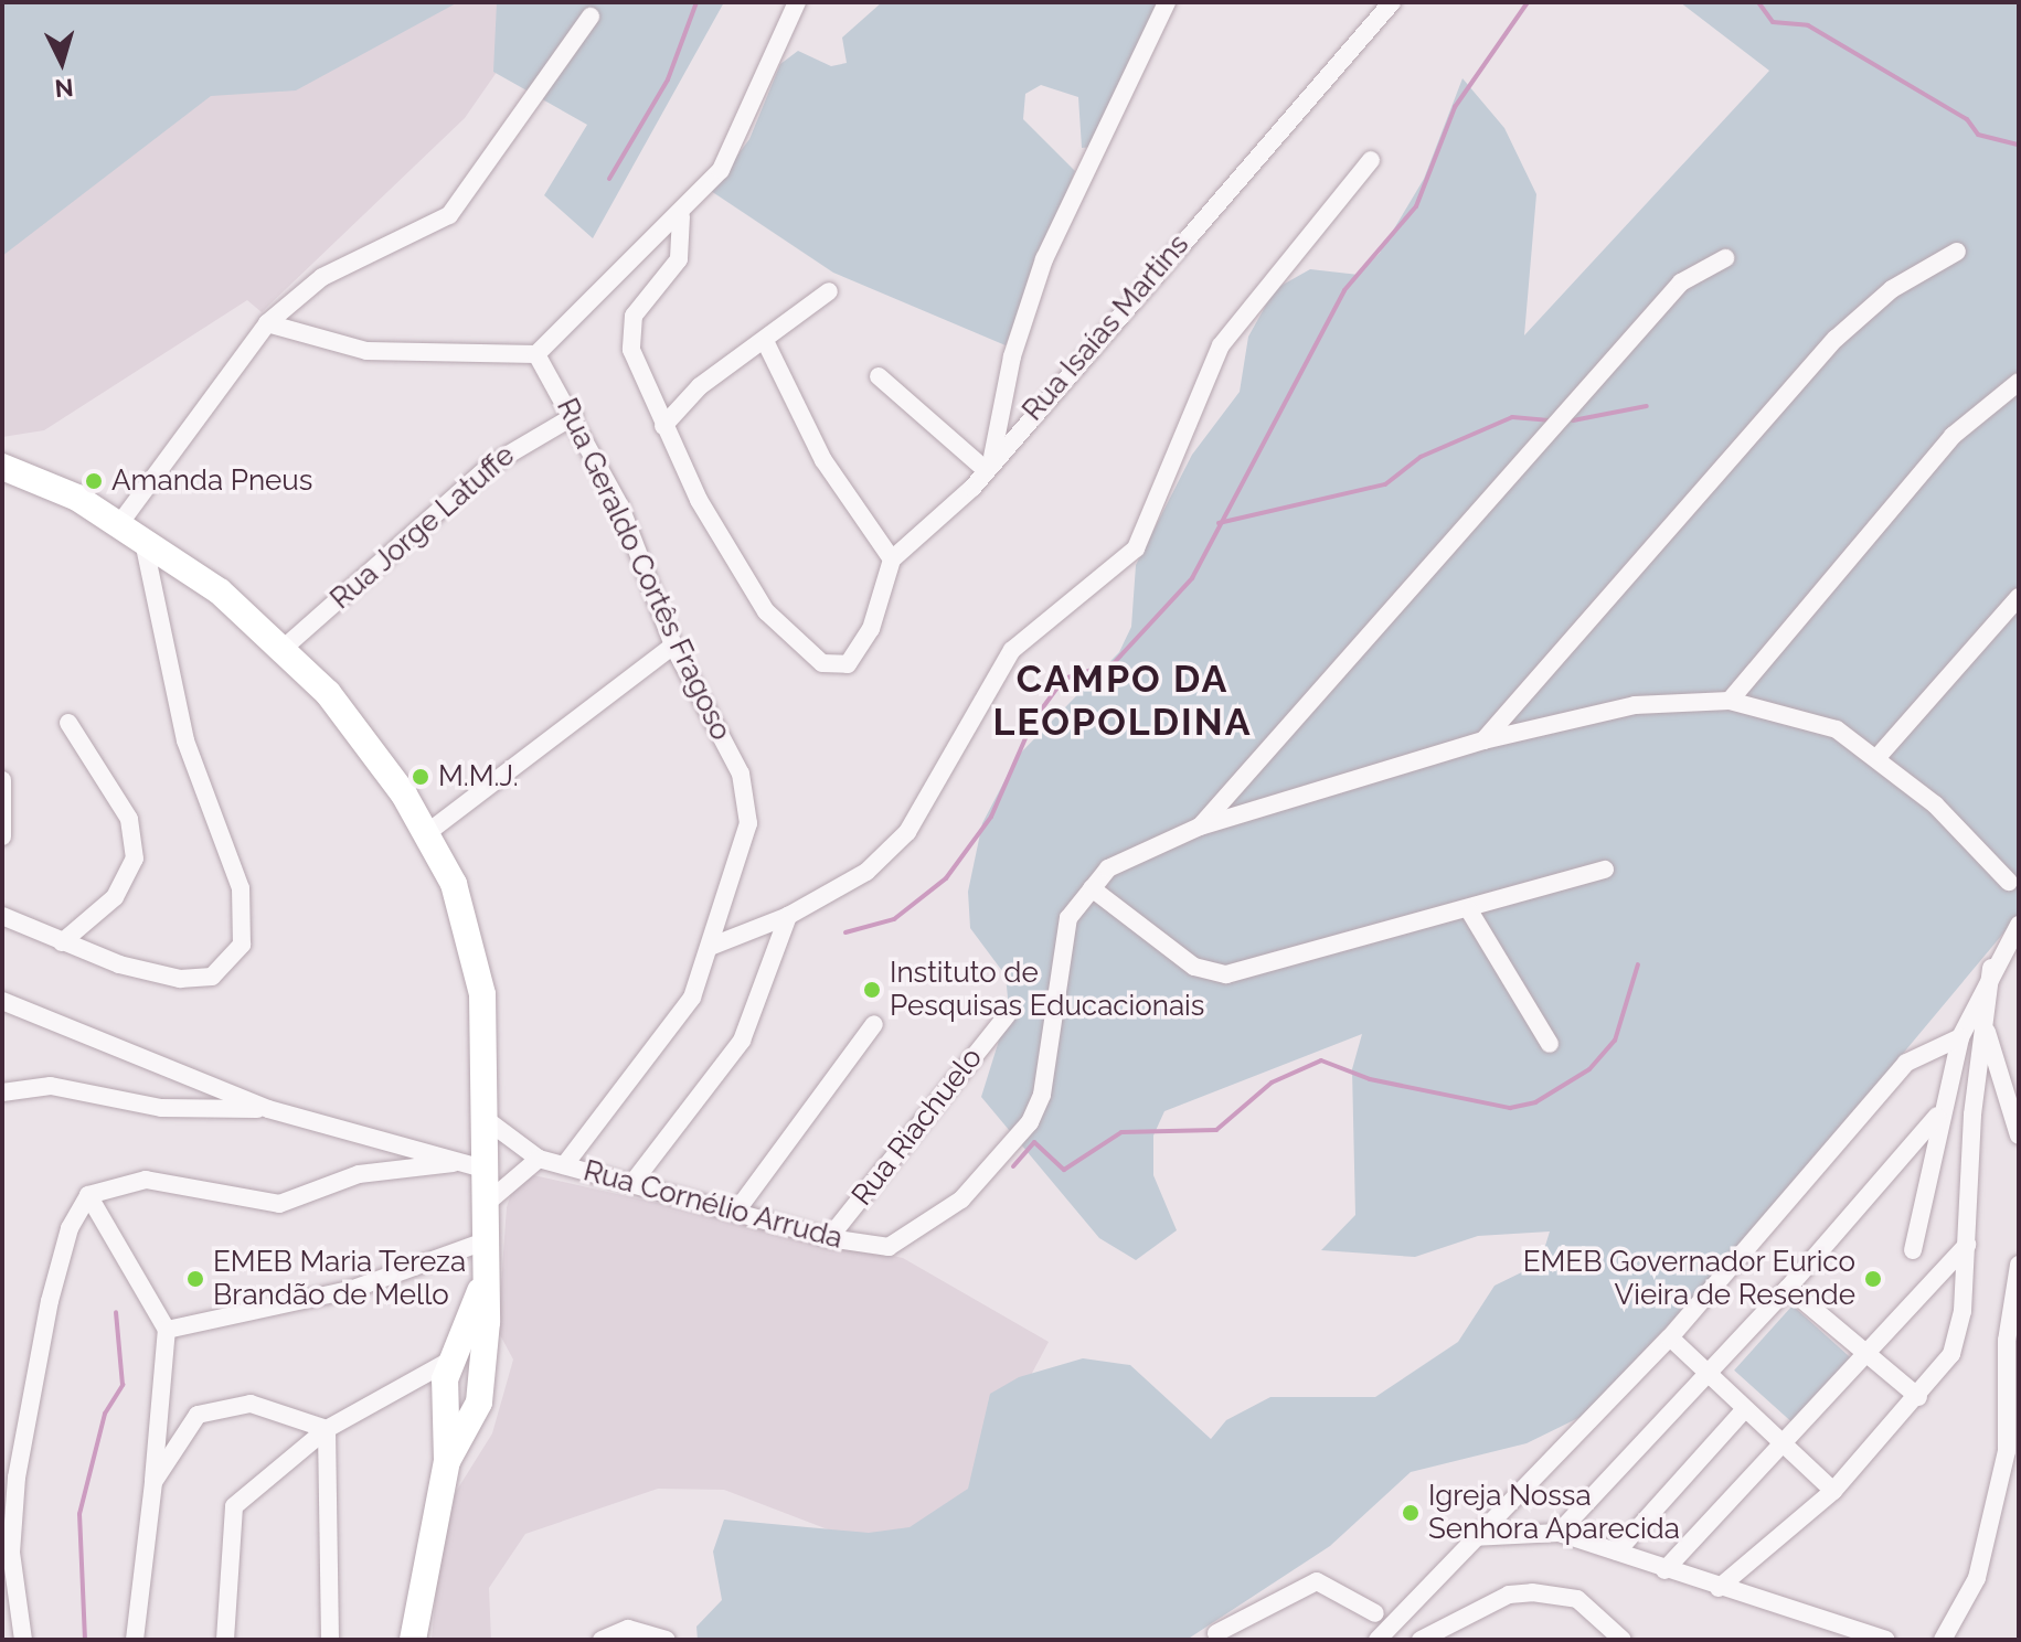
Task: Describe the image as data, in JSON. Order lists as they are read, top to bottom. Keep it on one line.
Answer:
{"streets":{"street":["Rua Isaías Martins","Rua Jorge Latuffe","Rua Geraldo Cortês Fragoso","Rua Riachuelo","Rua Cornélio Arruda"]},"crossings":[["Rua Jorge Latuffe","Rua Geraldo Cortês Fragoso"],["Rua Geraldo Cortês Fragoso","Rua Cornélio Arruda"],["Rua Riachuelo","Rua Cornélio Arruda"]],"districts":["CAMPO DA LEOPOLDINA"],"places":["Amanda Pneus","M.M.J.","Instituto de Pesquisas Educacionais","EMEB Maria Tereza Brandão de Mello","EMEB Governador Eurico Vieira de Resende","Igreja Nossa Senhora Aparecida"],"north":"bottom"}
